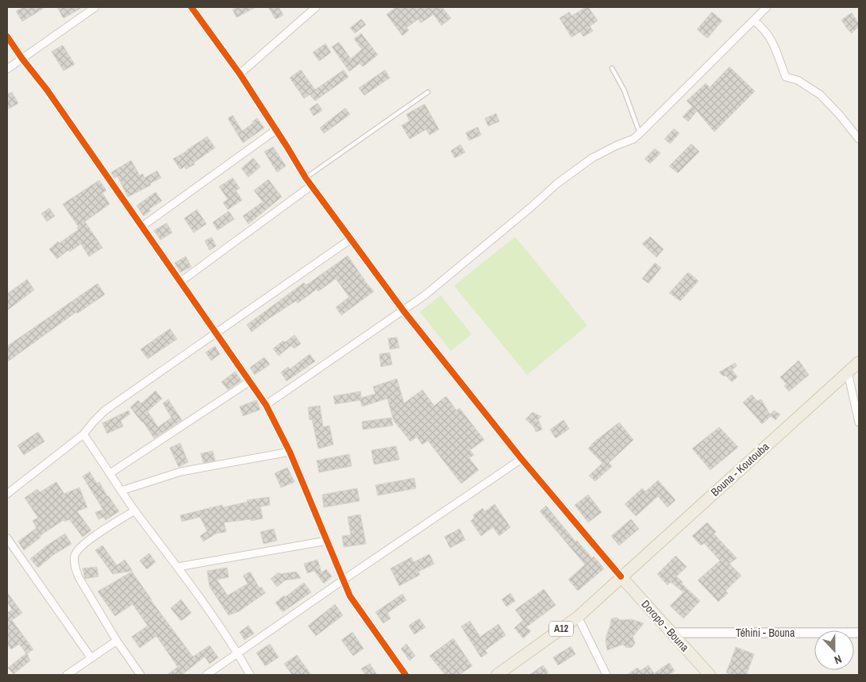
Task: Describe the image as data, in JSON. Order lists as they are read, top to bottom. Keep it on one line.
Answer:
{"streets":{"main road":["Bouna - Koutouba","Doropo - Bouna","A12"],"street":["Téhini - Bouna"]},"crossings":[["Bouna - Koutouba","Doropo - Bouna"],["Bouna - Koutouba","A12"],["Doropo - Bouna","A12"],["Doropo - Bouna","Téhini - Bouna"]],"north":"bottom"}
